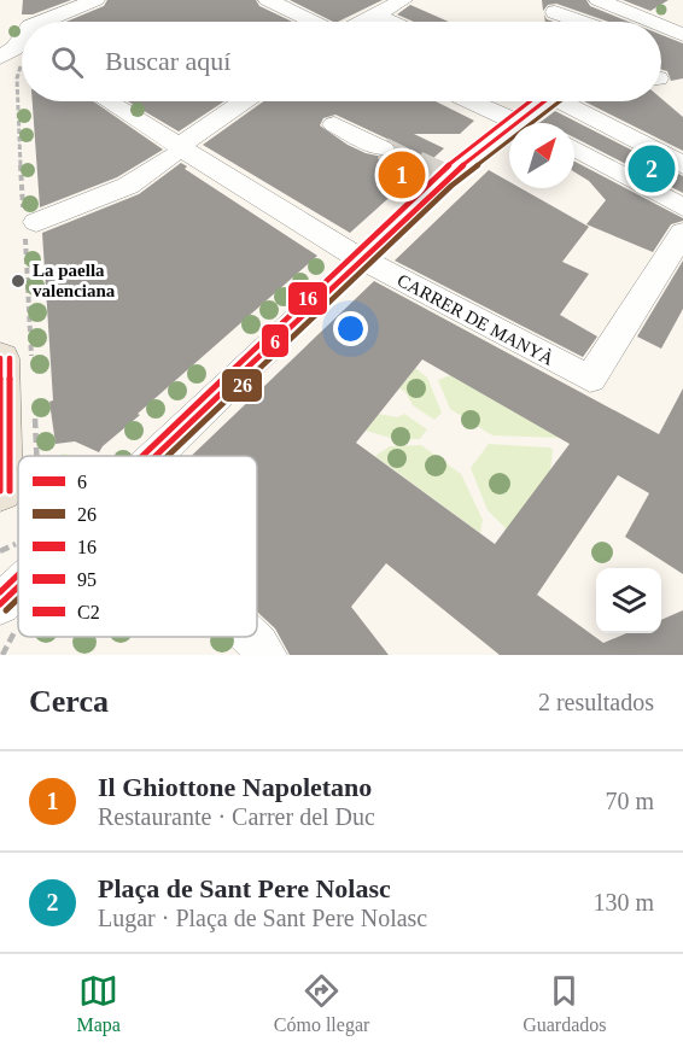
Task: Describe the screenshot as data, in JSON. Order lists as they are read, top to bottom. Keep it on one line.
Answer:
{"streets":{"street":["CARRER DE MANYÀ"]},"places":["La paella valenciana"],"lines":["transit line 6","transit line 26","transit line 16","transit line 95","transit line C2"],"legend":["6","26","16","95","C2"],"north":"top right","page":{"search":"Buscar aquí","pins":["2","1"],"heading":["Cerca","2 resultados"],"list":[{"mark":"1","name":"Il Ghiottone Napoletano","note":"Restaurante · Carrer del Duc","value":"70 m"},{"mark":"2","name":"Plaça de Sant Pere Nolasc","note":"Lugar · Plaça de Sant Pere Nolasc","value":"130 m"}],"nav":["Mapa","Cómo llegar","Guardados"]}}
